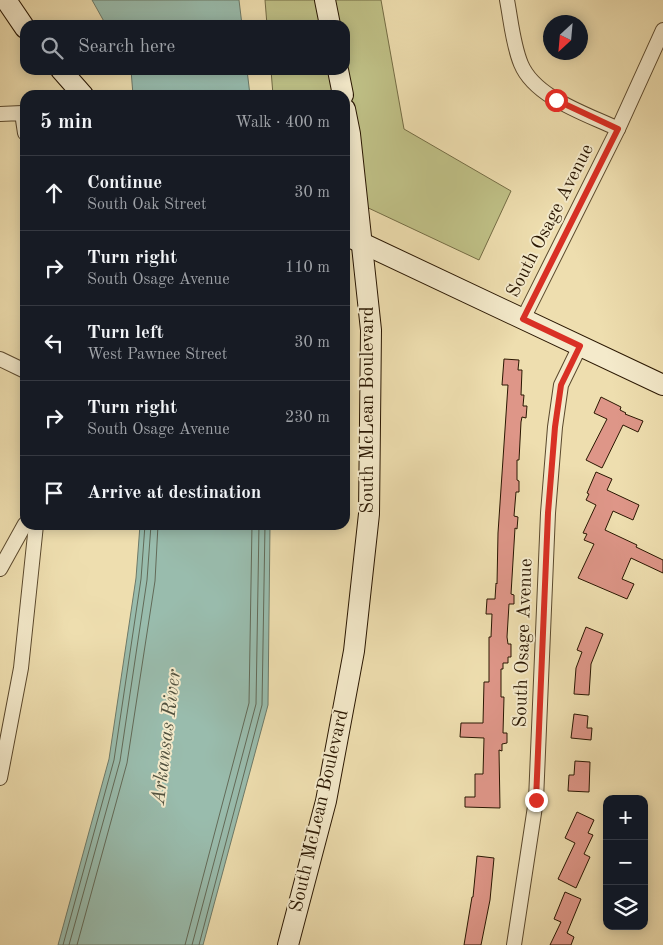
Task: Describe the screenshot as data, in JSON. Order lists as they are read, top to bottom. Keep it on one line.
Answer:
{"streets":{"main road":["South McLean Boulevard"],"street":["South Osage Avenue"]},"water":["Arkansas River"],"north":"bottom left","page":{"search":"Search here","heading":["5 min","Walk · 400 m"],"list":[["Continue","South Oak Street","30 m"],["Turn right","South Osage Avenue","110 m"],["Turn left","West Pawnee Street","30 m"],["Turn right","South Osage Avenue","230 m"],"Arrive at destination"],"map_buttons":["+","−"]}}
